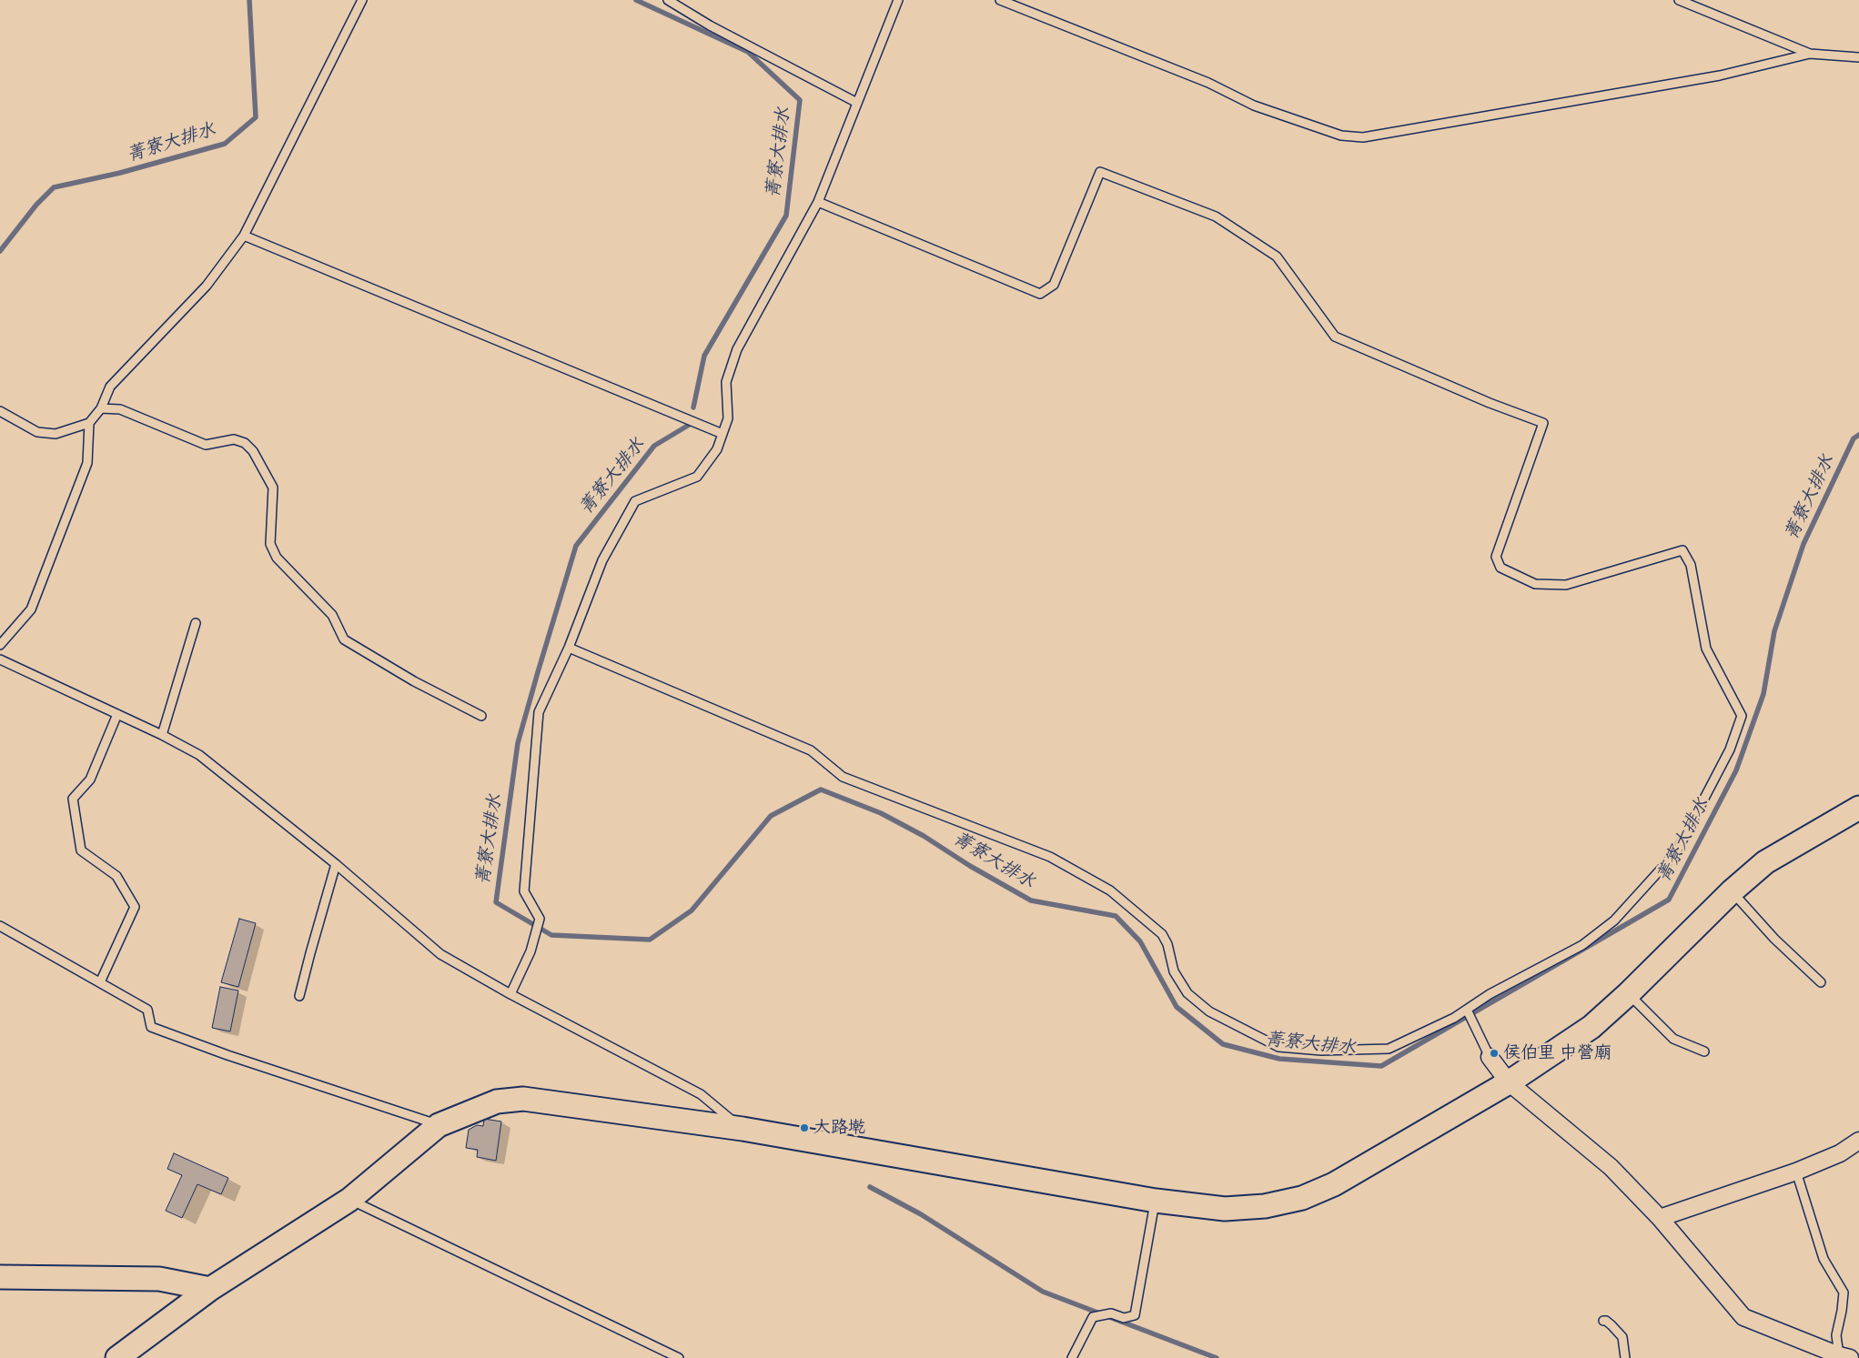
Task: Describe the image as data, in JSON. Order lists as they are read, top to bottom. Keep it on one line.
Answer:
{"water":["菁寮大排水"],"places":["侯伯里 中營廟","大路墘"]}
